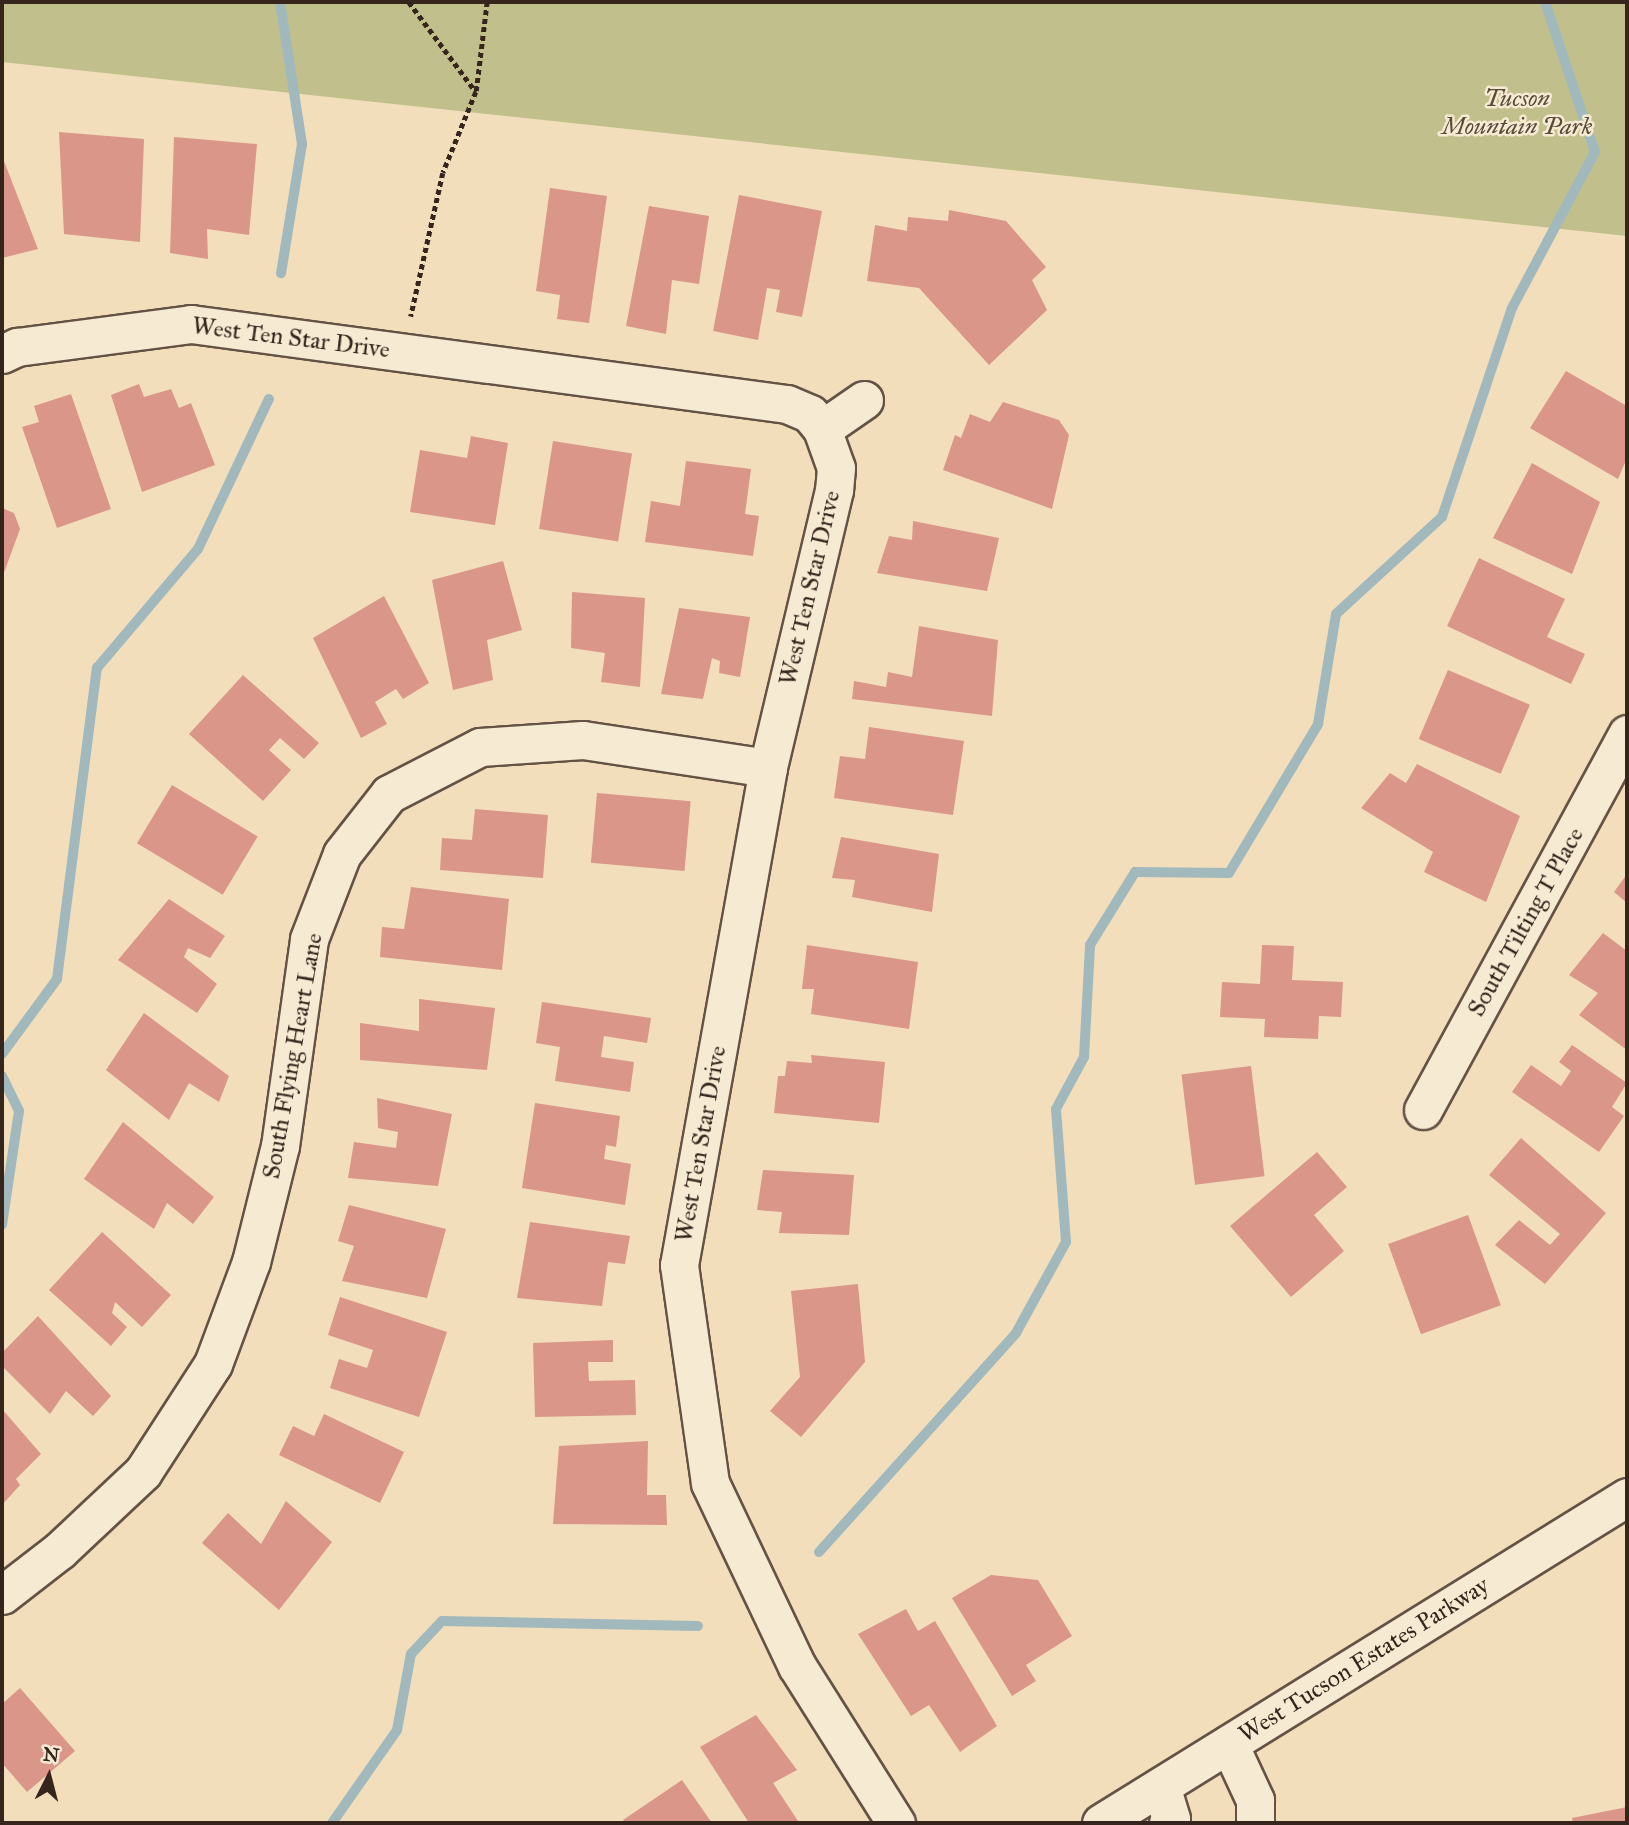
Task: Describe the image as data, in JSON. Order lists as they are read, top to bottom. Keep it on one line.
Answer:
{"streets":{"street":["West Ten Star Drive","South Tilting T Place","South Flying Heart Lane","West Tucson Estates Parkway"]},"crossings":[["West Ten Star Drive","South Flying Heart Lane"]],"parks":["Tucson Mountain Park"],"north":"top"}
